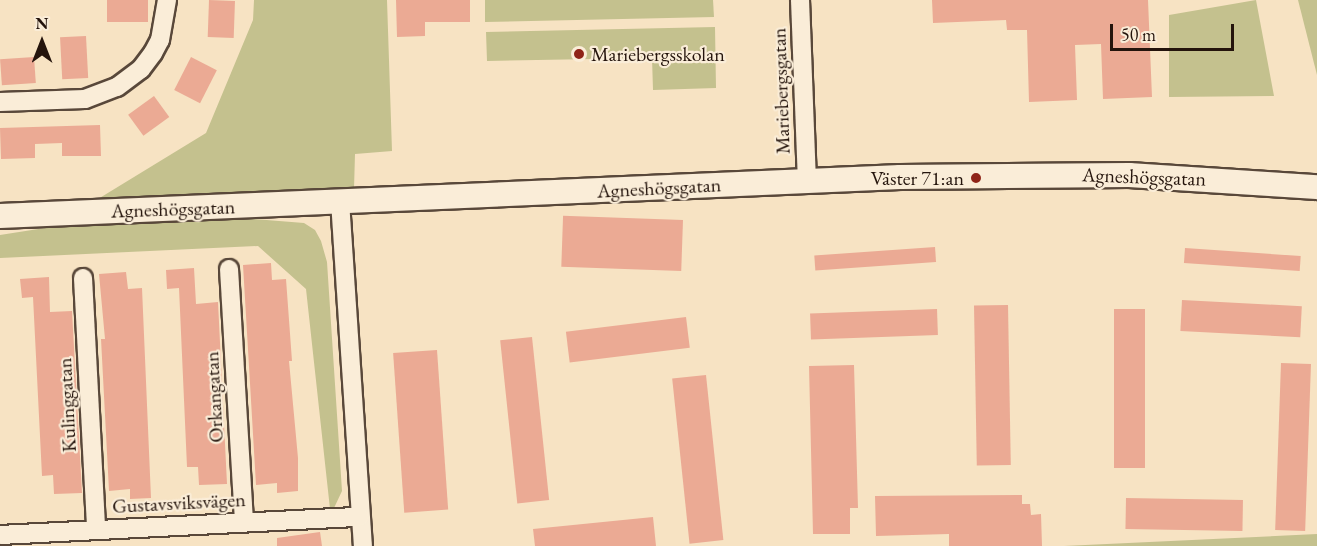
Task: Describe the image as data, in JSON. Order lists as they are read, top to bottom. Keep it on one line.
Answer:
{"streets":{"street":["Mariebergsgatan","Agneshögsgatan","Orkangatan","Kulinggatan","Gustavsviksvägen"]},"crossings":[["Mariebergsgatan","Agneshögsgatan"],["Orkangatan","Gustavsviksvägen"],["Kulinggatan","Gustavsviksvägen"]],"places":["Mariebergsskolan","Väster 71:an"],"scale_bar":"50 m","north":"top"}
